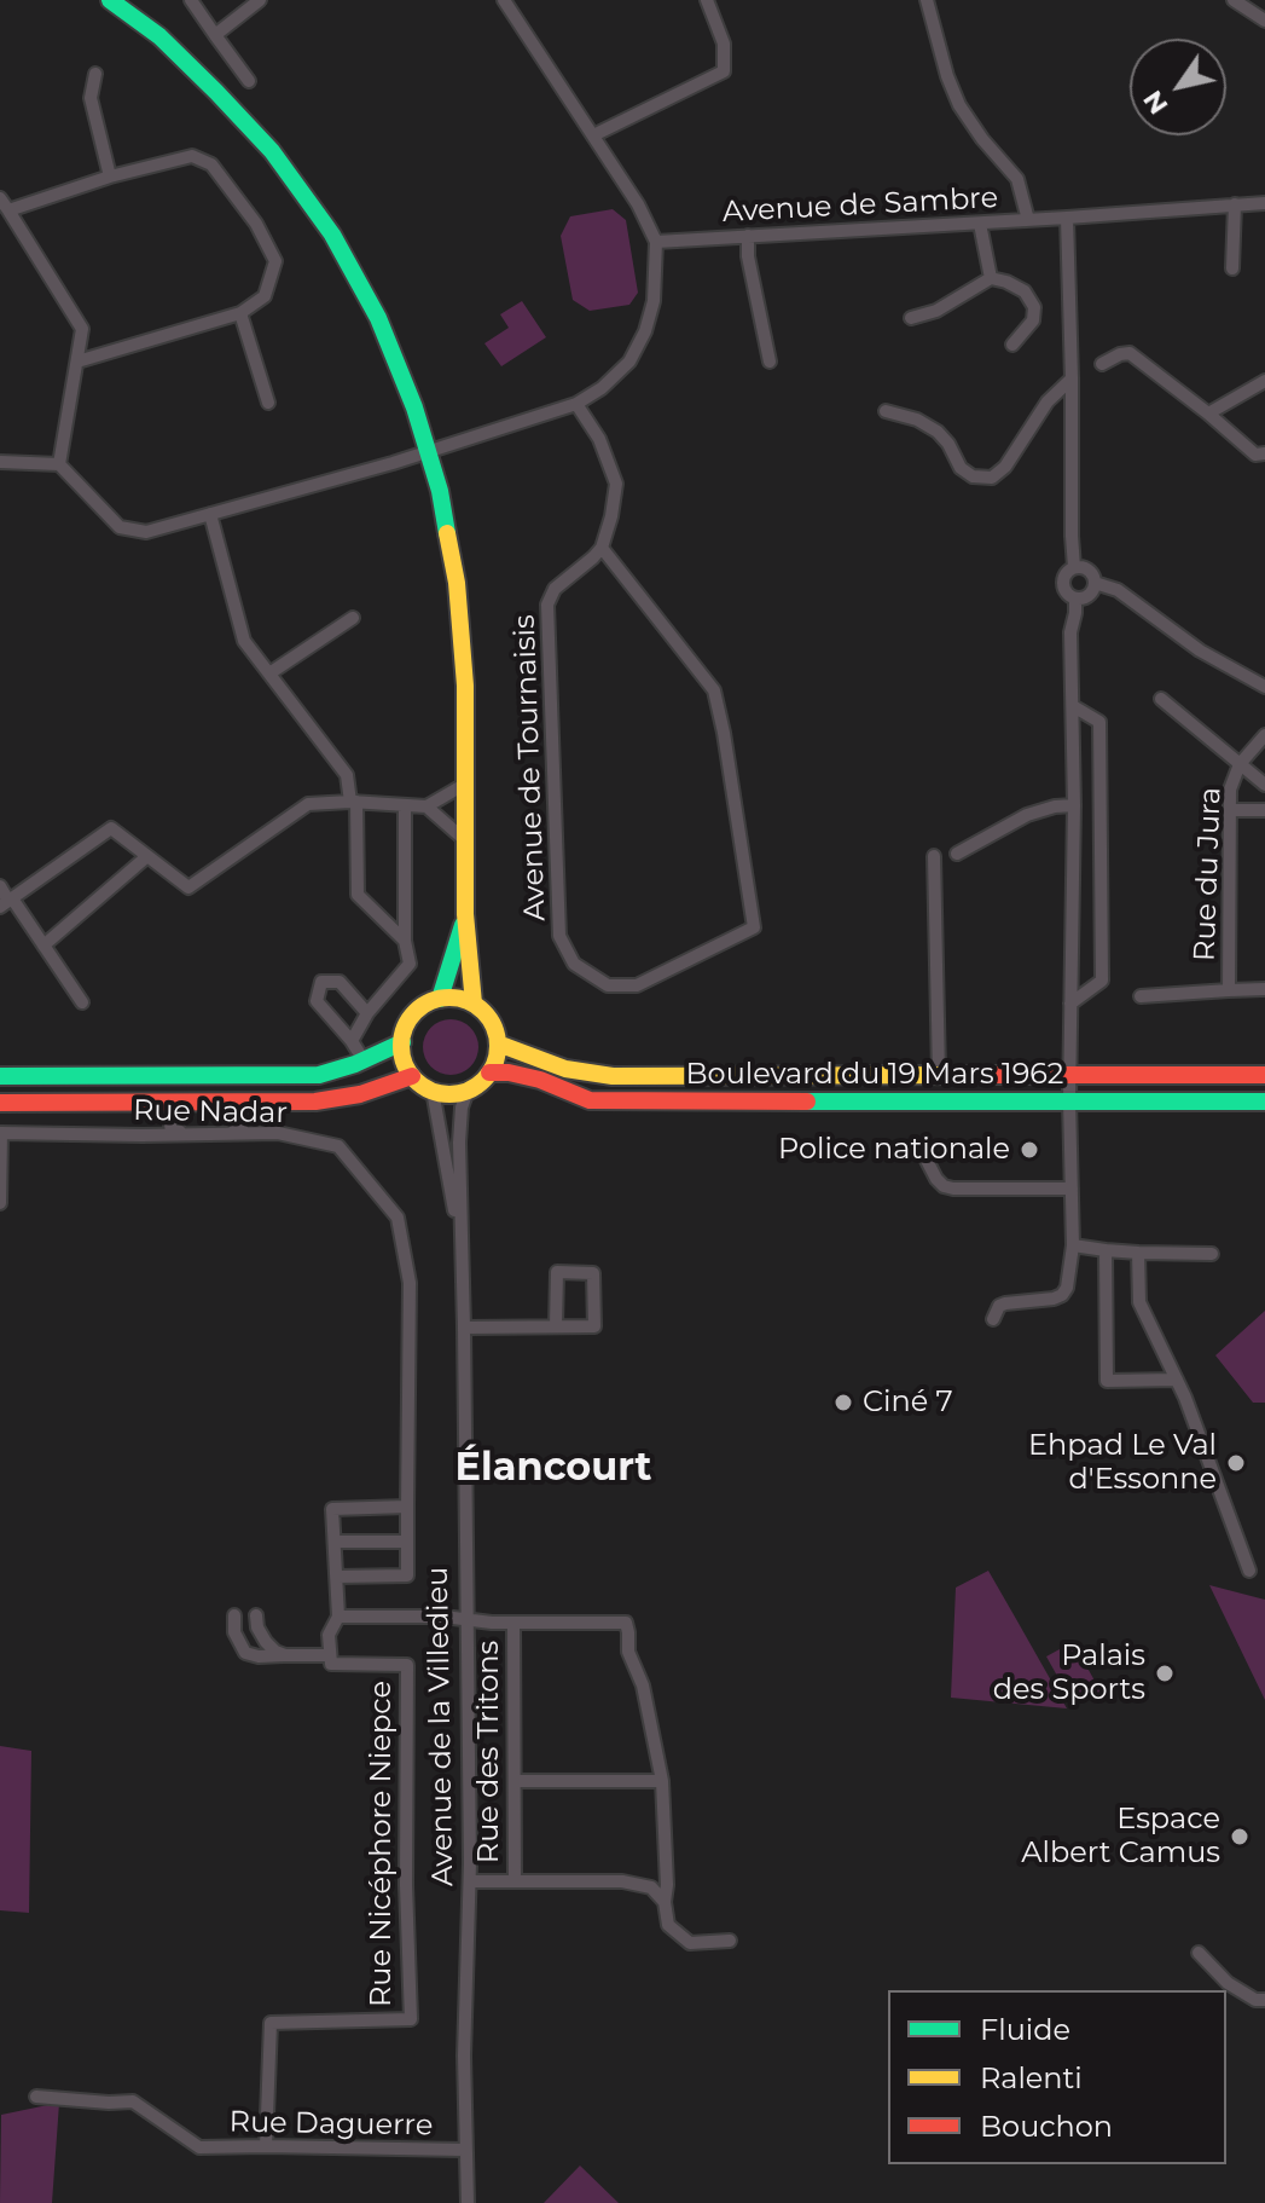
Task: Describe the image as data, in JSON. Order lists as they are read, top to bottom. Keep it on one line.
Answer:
{"streets":{"street":["Avenue de Sambre","Avenue de Tournaisis","Rue du Jura","Boulevard du 19 Mars 1962","Rue Nadar","Avenue de la Villedieu","Rue des Tritons","Rue Nicéphore Niepce","Rue Daguerre"]},"crossings":[["Boulevard du 19 Mars 1962","Avenue de la Villedieu"],["Avenue de la Villedieu","Rue Daguerre"],["Rue Nicéphore Niepce","Rue Daguerre"]],"districts":["Élancourt"],"places":["Police nationale","Ciné 7","Ehpad Le Val d'Essonne","Palais des Sports","Espace Albert Camus"],"legend":["Fluide","Ralenti","Bouchon"],"north":"bottom left"}
